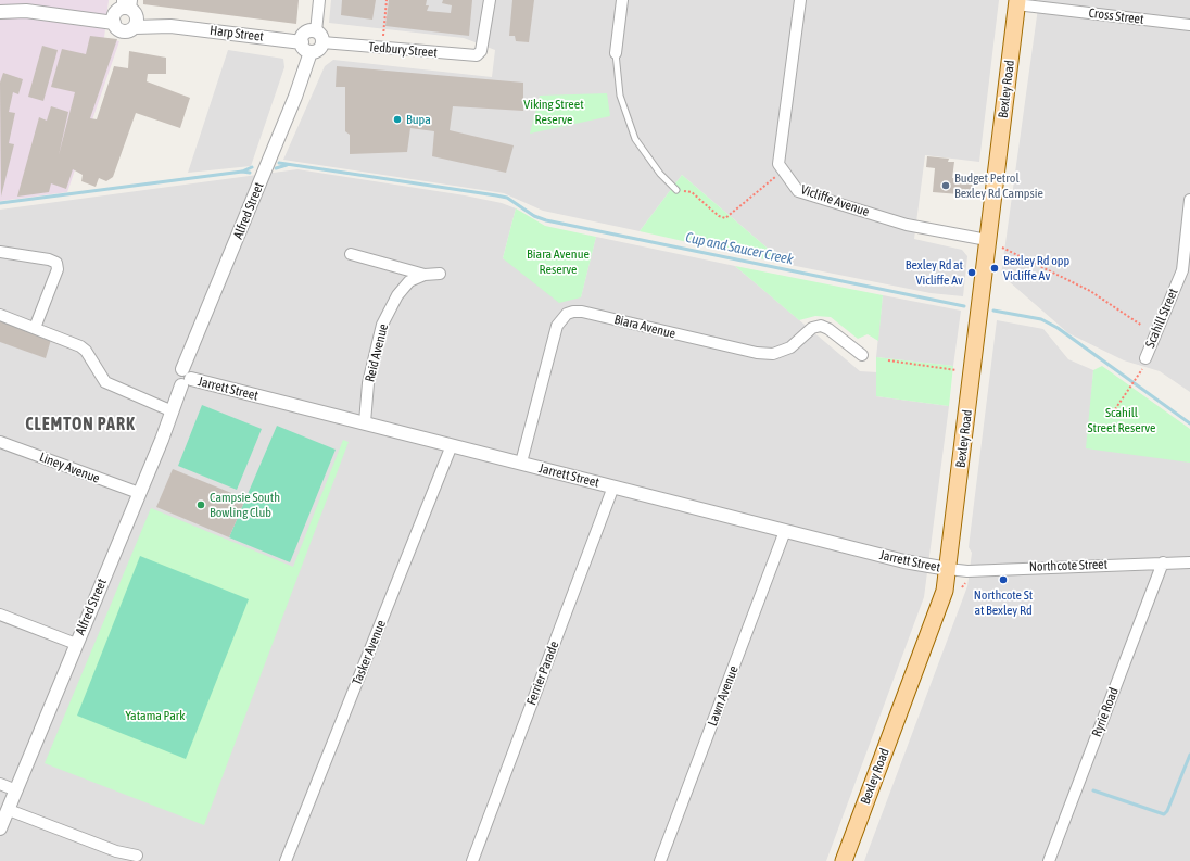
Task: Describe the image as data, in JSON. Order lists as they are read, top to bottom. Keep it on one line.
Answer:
{"streets":{"main road":["Bexley Road"],"street":["Cross Street","Harp Street","Tedbury Street","Vicliffe Avenue","Alfred Street","Scahill Street","Biara Avenue","Reid Avenue","Jarrett Street","Liney Avenue","Northcote Street","Tasker Avenue","Ferrier Parade","Lawn Avenue","Ryrie Road"]},"crossings":[["Cross Street","Bexley Road"],["Harp Street","Alfred Street"],["Bexley Road","Vicliffe Avenue"],["Bexley Road","Jarrett Street"],["Bexley Road","Northcote Street"],["Alfred Street","Jarrett Street"],["Alfred Street","Liney Avenue"],["Biara Avenue","Jarrett Street"],["Reid Avenue","Jarrett Street"],["Jarrett Street","Northcote Street"],["Jarrett Street","Tasker Avenue"],["Jarrett Street","Ferrier Parade"],["Jarrett Street","Lawn Avenue"],["Northcote Street","Ryrie Road"]],"districts":["CLEMTON PARK"],"water":["Cup and Saucer Creek"],"parks":["Viking Street Reserve","Biara Avenue Reserve","Scahill Street Reserve","Yatama Park"],"places":["Bupa","Budget Petrol Bexley Rd Campsie","Bexley Rd opp Vicliffe Av","Bexley Rd at Vicliffe Av","Campsie South Bowling Club","Northcote St at Bexley Rd"]}
